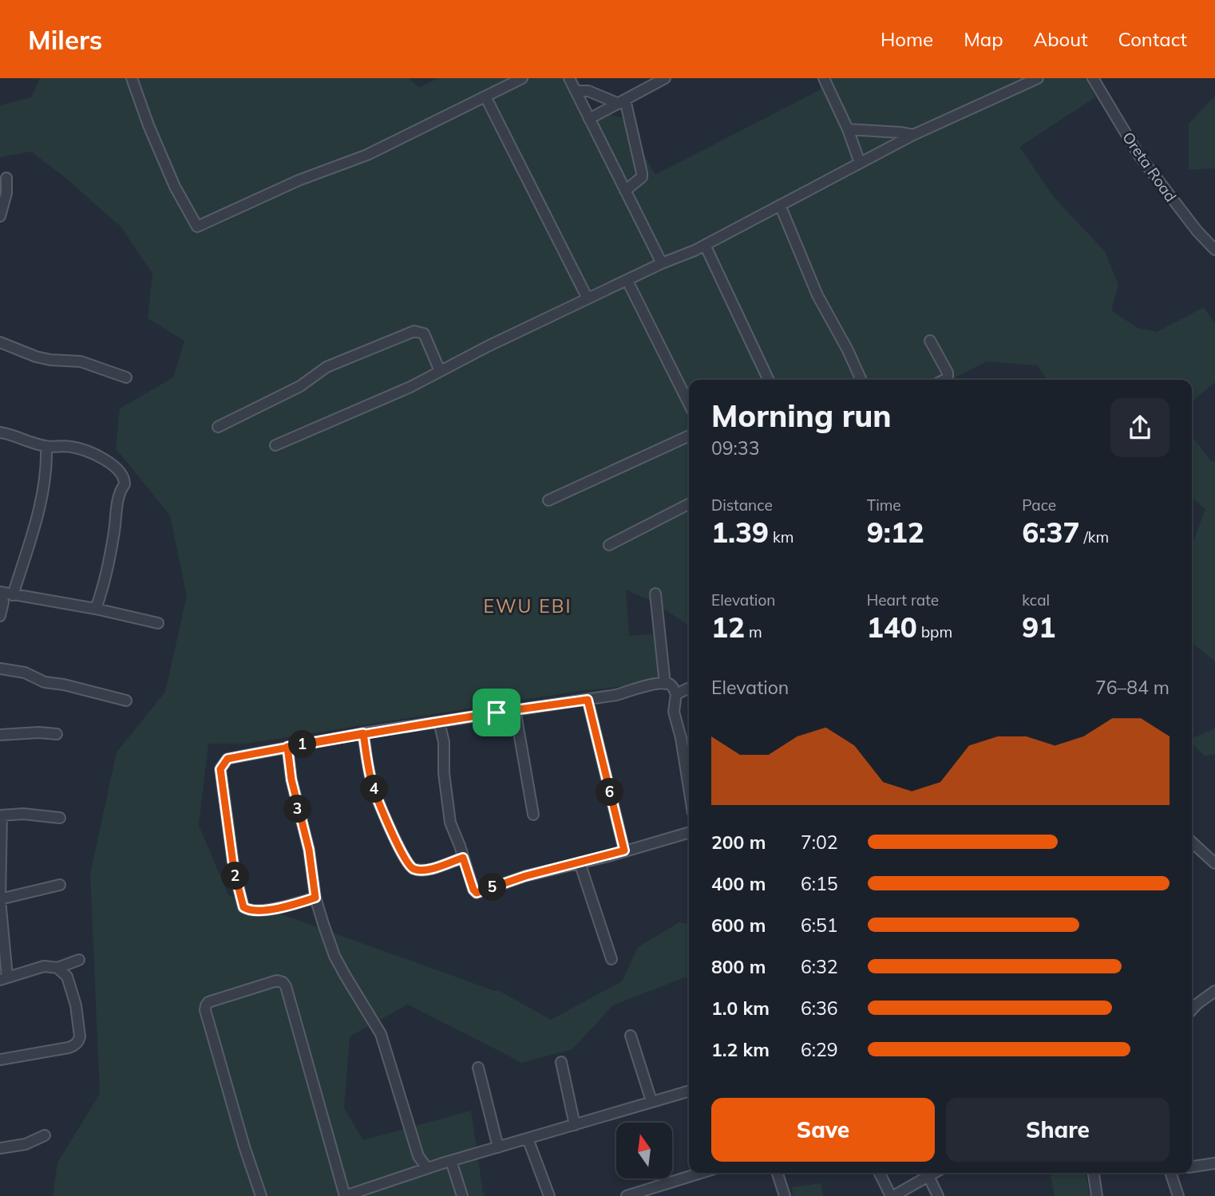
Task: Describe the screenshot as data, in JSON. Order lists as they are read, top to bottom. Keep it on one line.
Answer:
{"streets":{"street":["Oreta Road"]},"districts":["EWU EBI"],"north":"top","page":{"header":"Milers","nav":["Home","Map","About","Contact"],"heading":["Morning run","09:33"],"stats":[["Distance","1.39 km"],["Time","9:12"],["Pace","6:37 /km"],["Elevation","12 m"],["Heart rate","140 bpm"],["kcal","91"]],"chart":["Elevation","76–84 m"],"pins":["1","4","6","3","2","5"],"list":[{"name":"200 m","note":"7:02"},{"name":"400 m","note":"6:15"},{"name":"600 m","note":"6:51"},{"name":"800 m","note":"6:32"},{"name":"1.0 km","note":"6:36"},{"name":"1.2 km","note":"6:29"}],"buttons":["Save","Share"]}}
